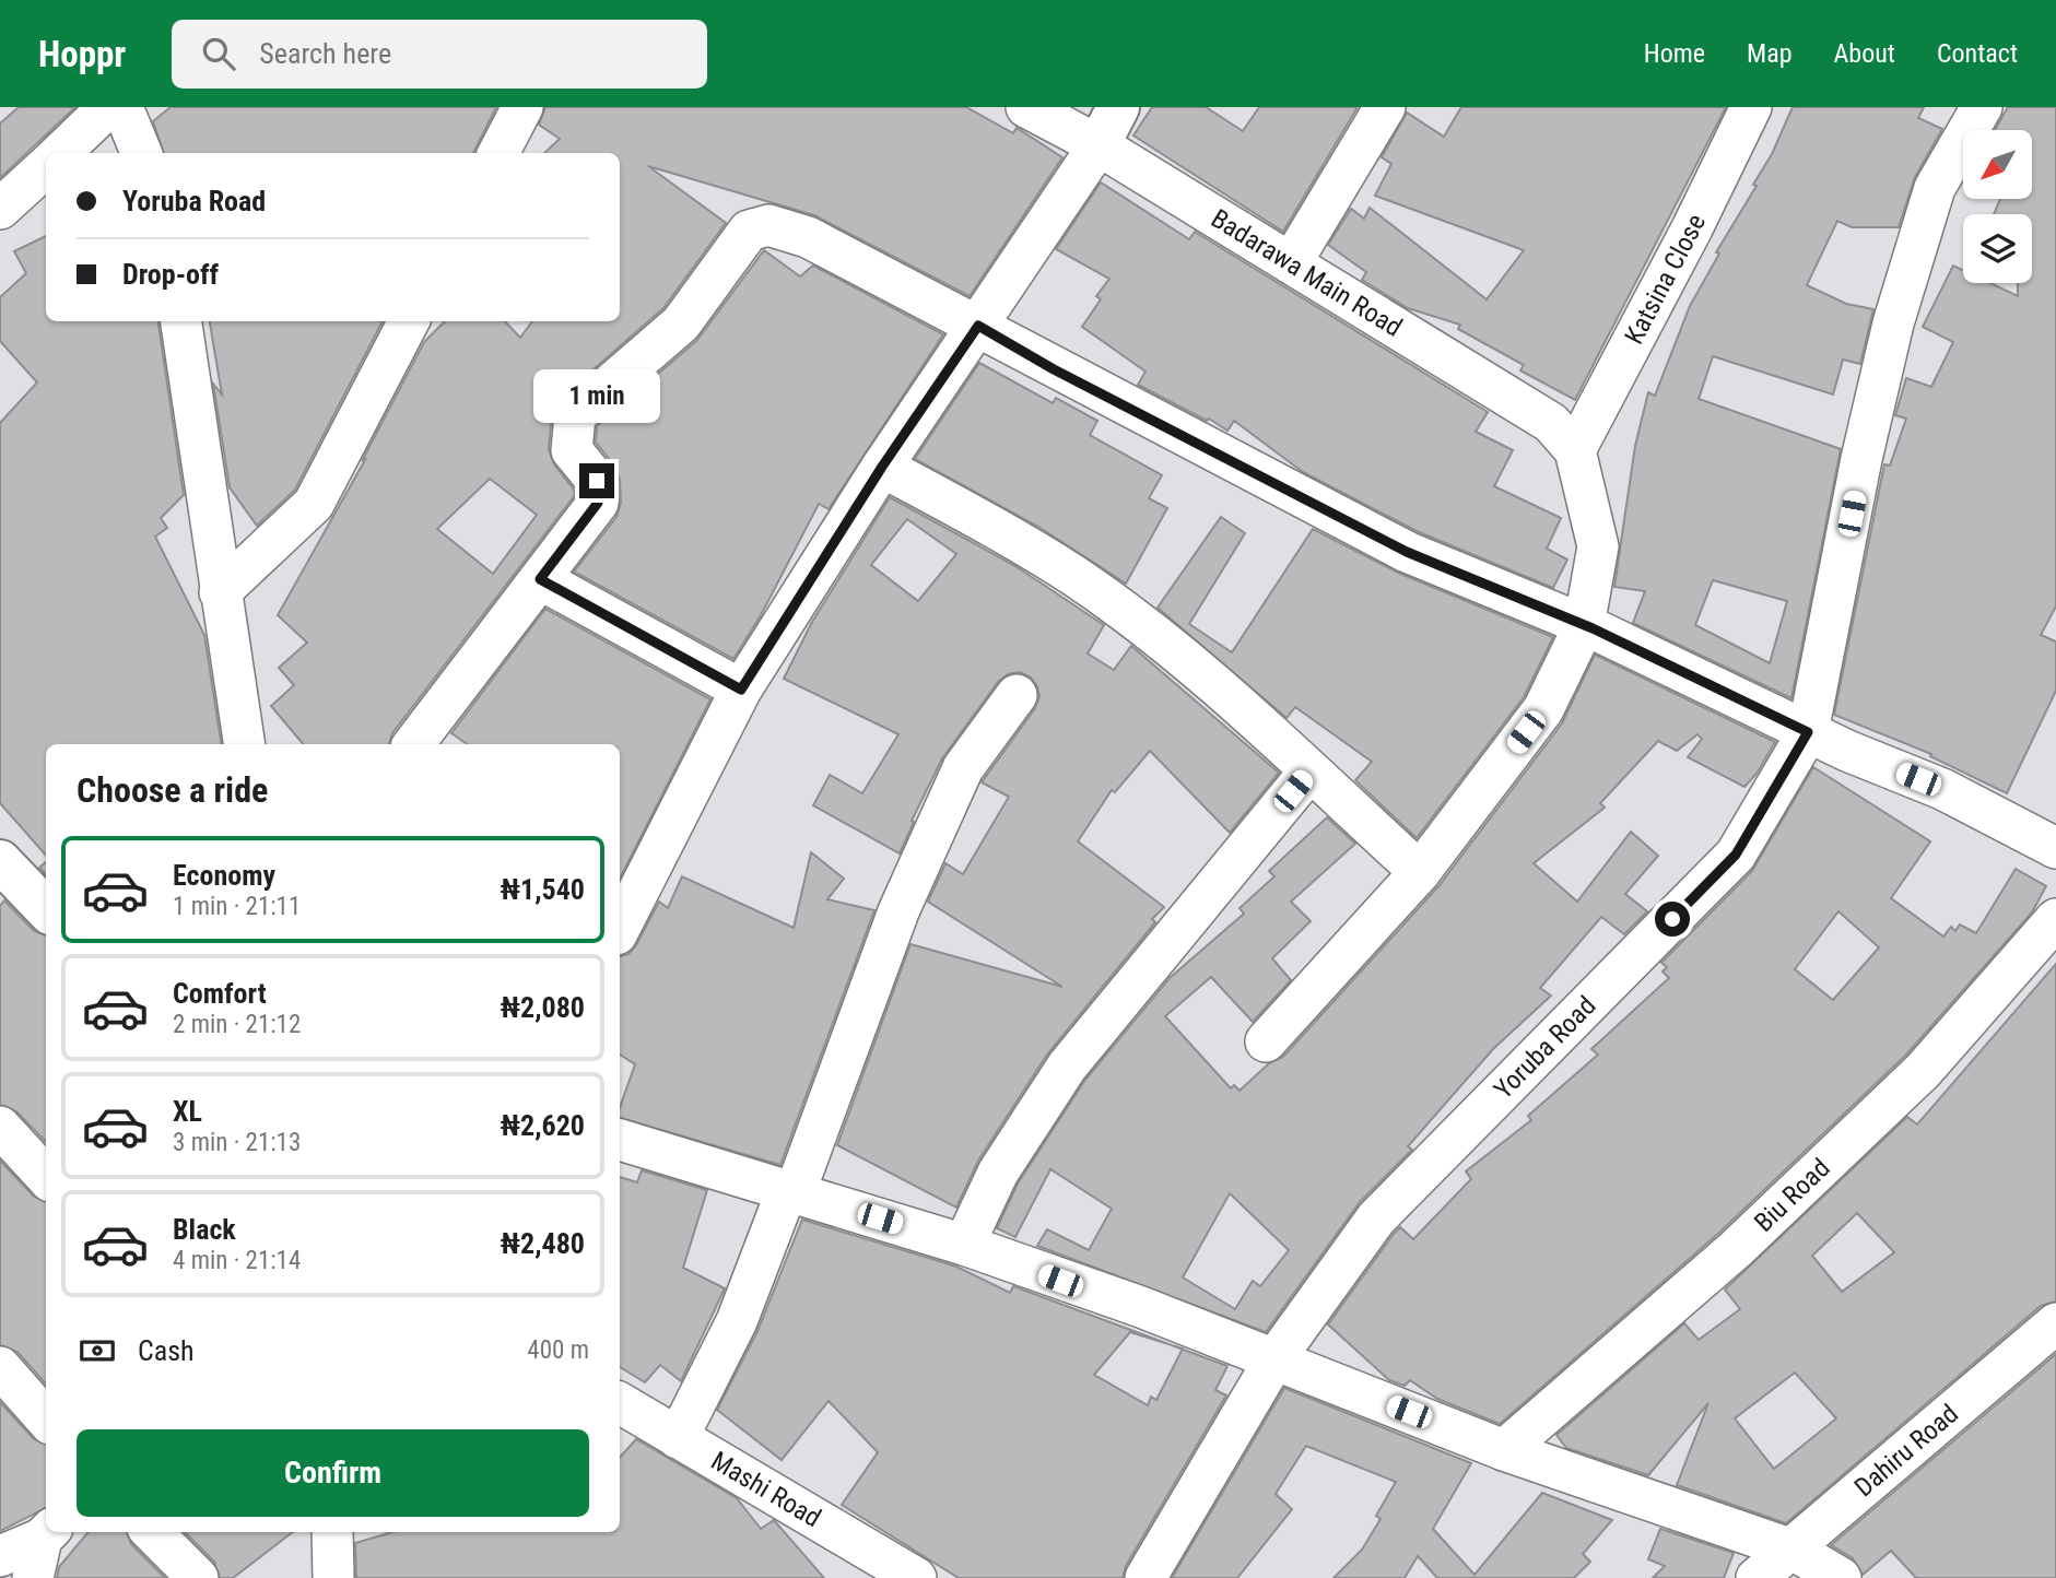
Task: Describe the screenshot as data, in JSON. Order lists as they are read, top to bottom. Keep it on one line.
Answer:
{"streets":{"street":["Badarawa Main Road","Katsina Close","Yoruba Road","Biu Road","Dahiru Road","Mashi Road"]},"crossings":[["Badarawa Main Road","Katsina Close"]],"north":"bottom left","page":{"header":"Hoppr","search":"Search here","nav":["Home","Map","About","Contact"],"banner":["Yoruba Road","Drop-off"],"bubble":"1 min","heading":"Choose a ride","list":[{"name":"Economy","note":"1 min · 21:11","value":"₦1,540"},{"name":"Comfort","note":"2 min · 21:12","value":"₦2,080"},{"name":"XL","note":"3 min · 21:13","value":"₦2,620"},{"name":"Black","note":"4 min · 21:14","value":"₦2,480"}],"pay":["Cash","400 m"],"buttons":"Confirm"}}
